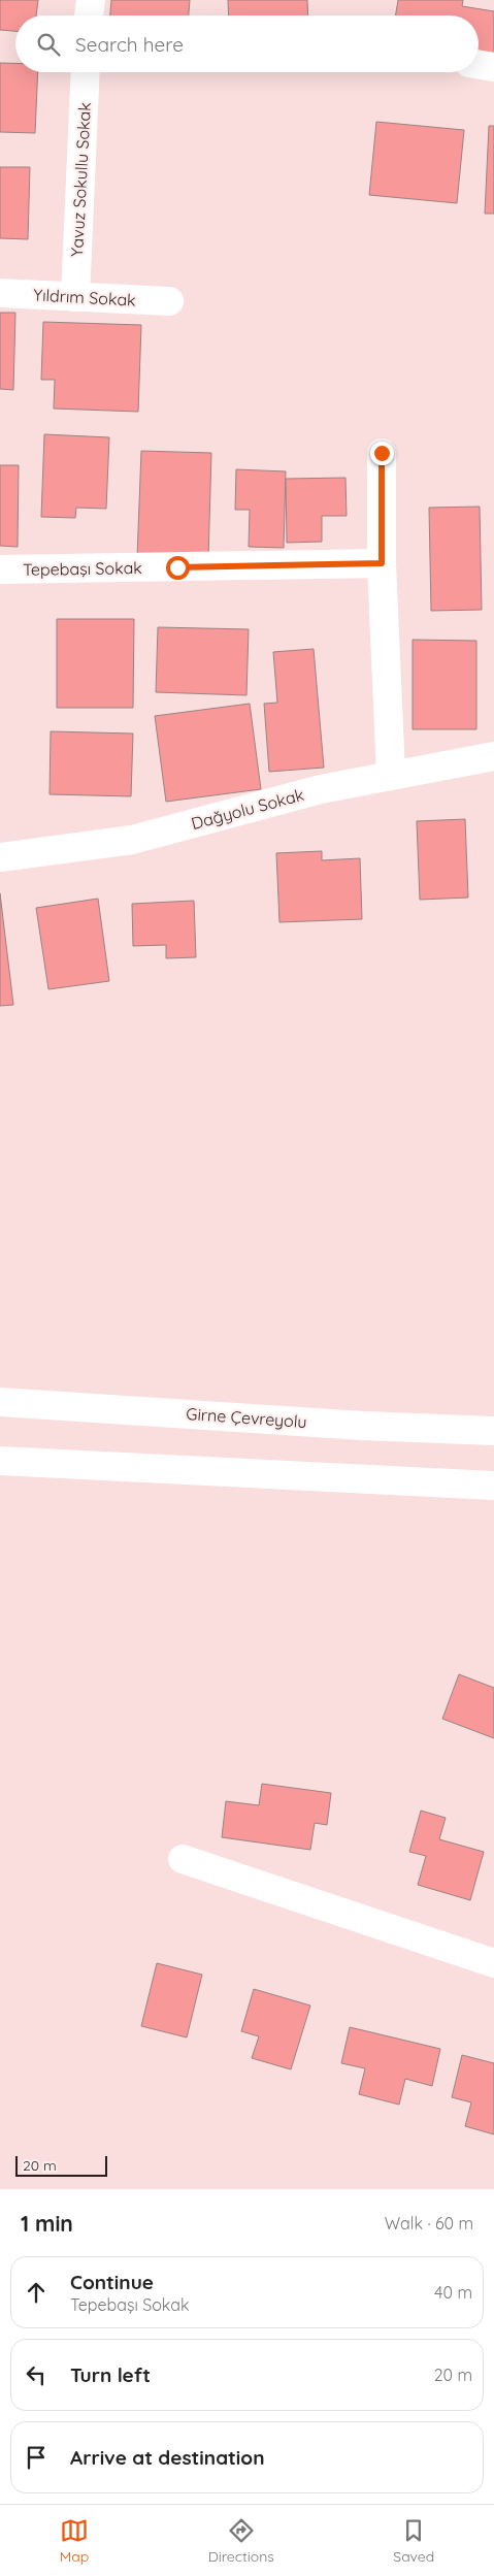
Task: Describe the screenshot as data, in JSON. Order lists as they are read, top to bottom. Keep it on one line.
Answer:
{"streets":{"main road":["Yavuz Sokullu Sokak","Yıldrım Sokak","Tepebaşı Sokak","Dağyolu Sokak","Girne Çevreyolu"]},"crossings":[["Yavuz Sokullu Sokak","Yıldrım Sokak"]],"scale_bar":"20 m","page":{"search":"Search here","scale":"20 m","heading":["1 min","Walk · 60 m"],"list":[["Continue","Tepebaşı Sokak","40 m"],["Turn left","20 m"],"Arrive at destination"],"nav":["Map","Directions","Saved"]}}
